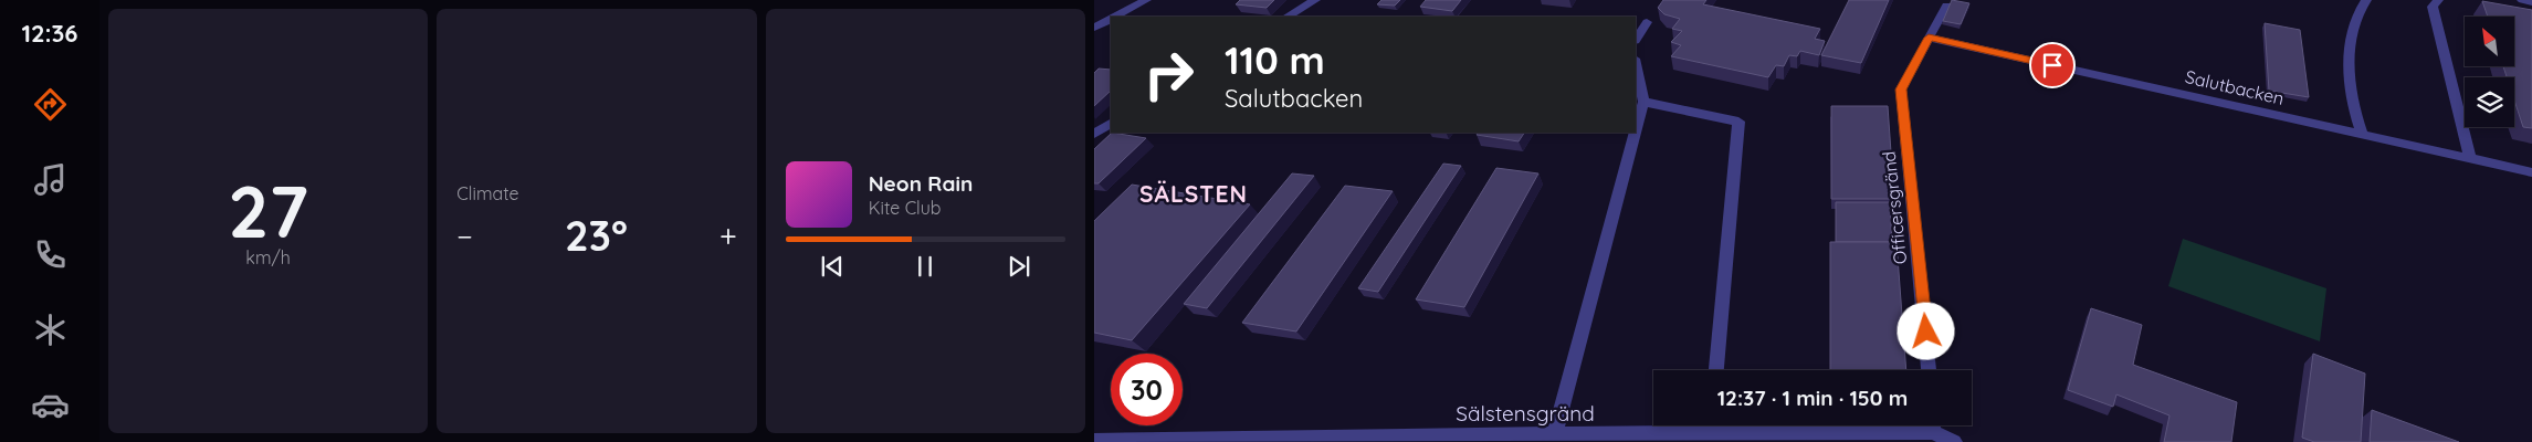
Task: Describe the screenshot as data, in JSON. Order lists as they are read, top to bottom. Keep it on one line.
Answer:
{"streets":{"street":["Salutbacken","Officersgränd","Sälstensgränd"]},"crossings":[["Salutbacken","Officersgränd"]],"districts":["SÄLSTEN"],"north":"top left","page":{"tabs":"12:36","tile":[["27","km/h"],"Climate"],"turn":["110 m","Salutbacken"],"song":["Neon Rain","Kite Club"],"heat":["−","23°","+"],"limit":"30","trip":"12:37 · 1 min · 150 m"}}
